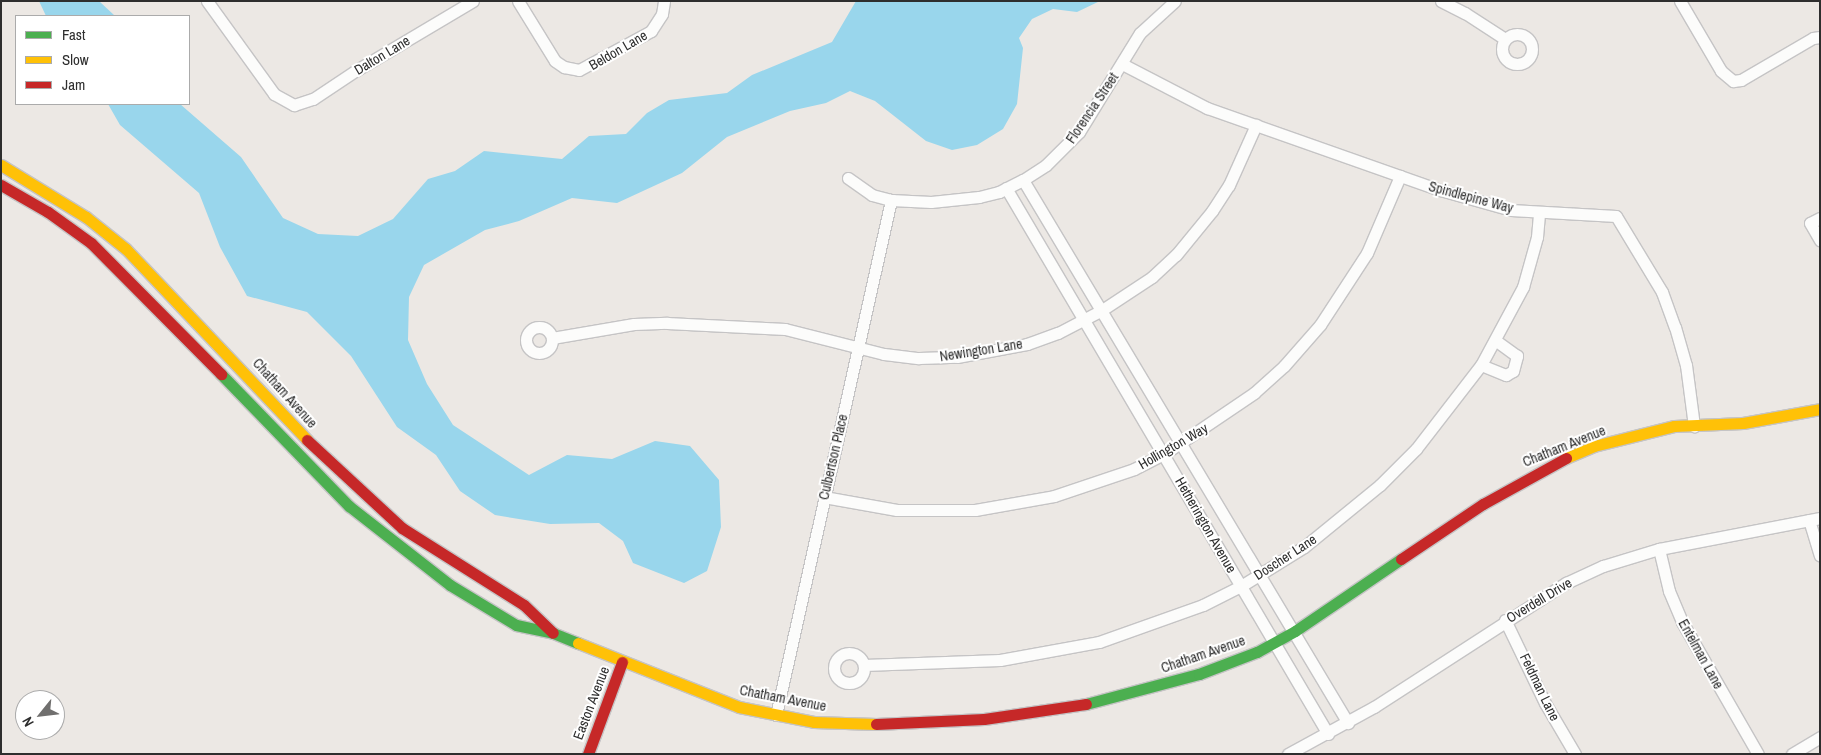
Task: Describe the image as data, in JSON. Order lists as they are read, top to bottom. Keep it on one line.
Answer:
{"streets":{"street":["Beldon Lane","Dalton Lane","Florencia Street","Spindlepine Way","Newington Lane","Chatham Avenue","Hollington Way","Culbertson Place","Hetherington Avenue","Doscher Lane","Overdell Drive","Entelman Lane","Feldman Lane","Easton Avenue"]},"crossings":[["Florencia Street","Spindlepine Way"],["Florencia Street","Culbertson Place"],["Florencia Street","Hetherington Avenue"],["Spindlepine Way","Newington Lane"],["Spindlepine Way","Chatham Avenue"],["Spindlepine Way","Hollington Way"],["Spindlepine Way","Doscher Lane"],["Newington Lane","Culbertson Place"],["Newington Lane","Hetherington Avenue"],["Chatham Avenue","Culbertson Place"],["Chatham Avenue","Hetherington Avenue"],["Chatham Avenue","Easton Avenue"],["Hollington Way","Culbertson Place"],["Hollington Way","Hetherington Avenue"],["Hetherington Avenue","Doscher Lane"],["Hetherington Avenue","Overdell Drive"],["Overdell Drive","Entelman Lane"],["Overdell Drive","Feldman Lane"]],"legend":["Fast","Slow","Jam"],"north":"bottom left"}
